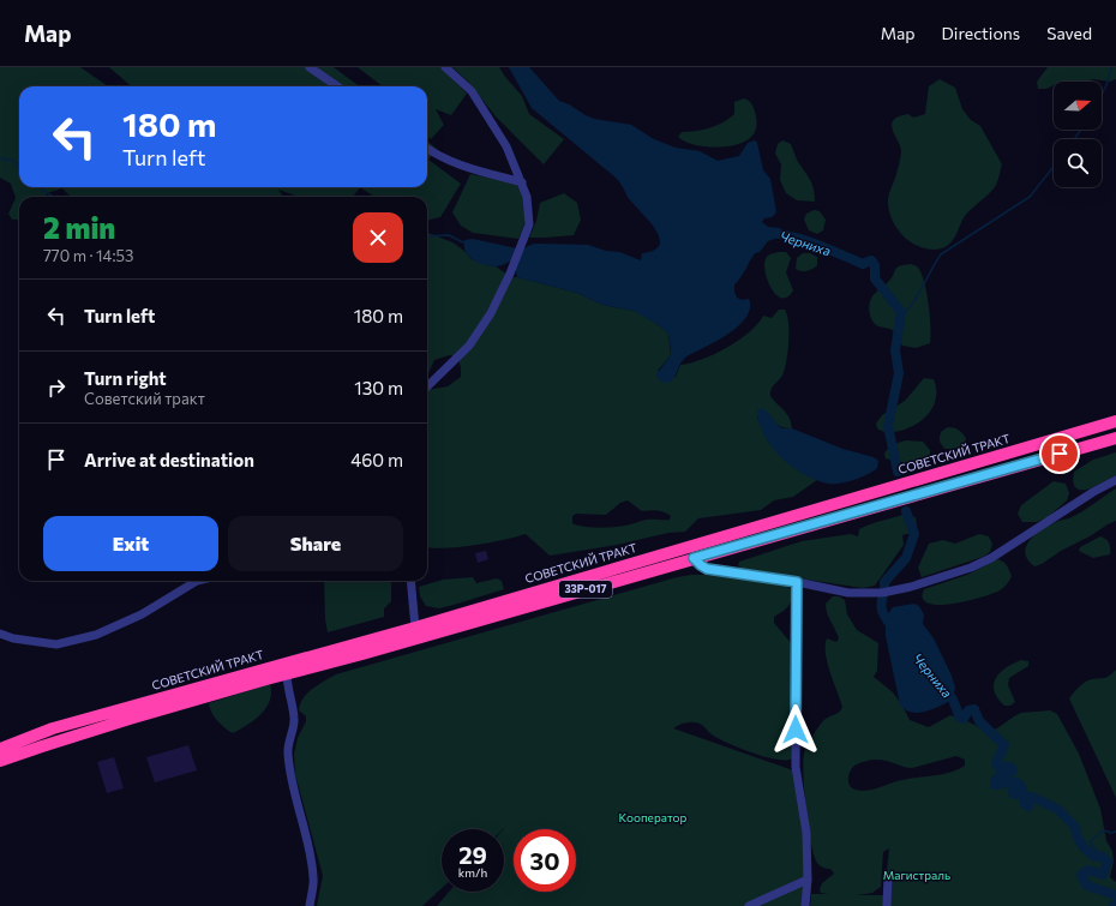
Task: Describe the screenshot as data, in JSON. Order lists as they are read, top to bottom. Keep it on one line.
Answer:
{"streets":{"highway":["СОВЕТСКИЙ ТРАКТ","33Р-017"]},"water":["Черниха"],"parks":["Кооператор","Магистраль"],"north":"right","page":{"header":"Map","nav":["Map","Directions","Saved"],"turn":["180 m","Turn left"],"heading":["2 min","770 m · 14:53"],"list":[{"name":"Turn left","value":"180 m"},{"name":"Turn right","note":"Советский тракт","value":"130 m"},{"name":"Arrive at destination","value":"460 m"}],"buttons":["Exit","Share"],"speed":"29 km/h","limit":"30"}}
